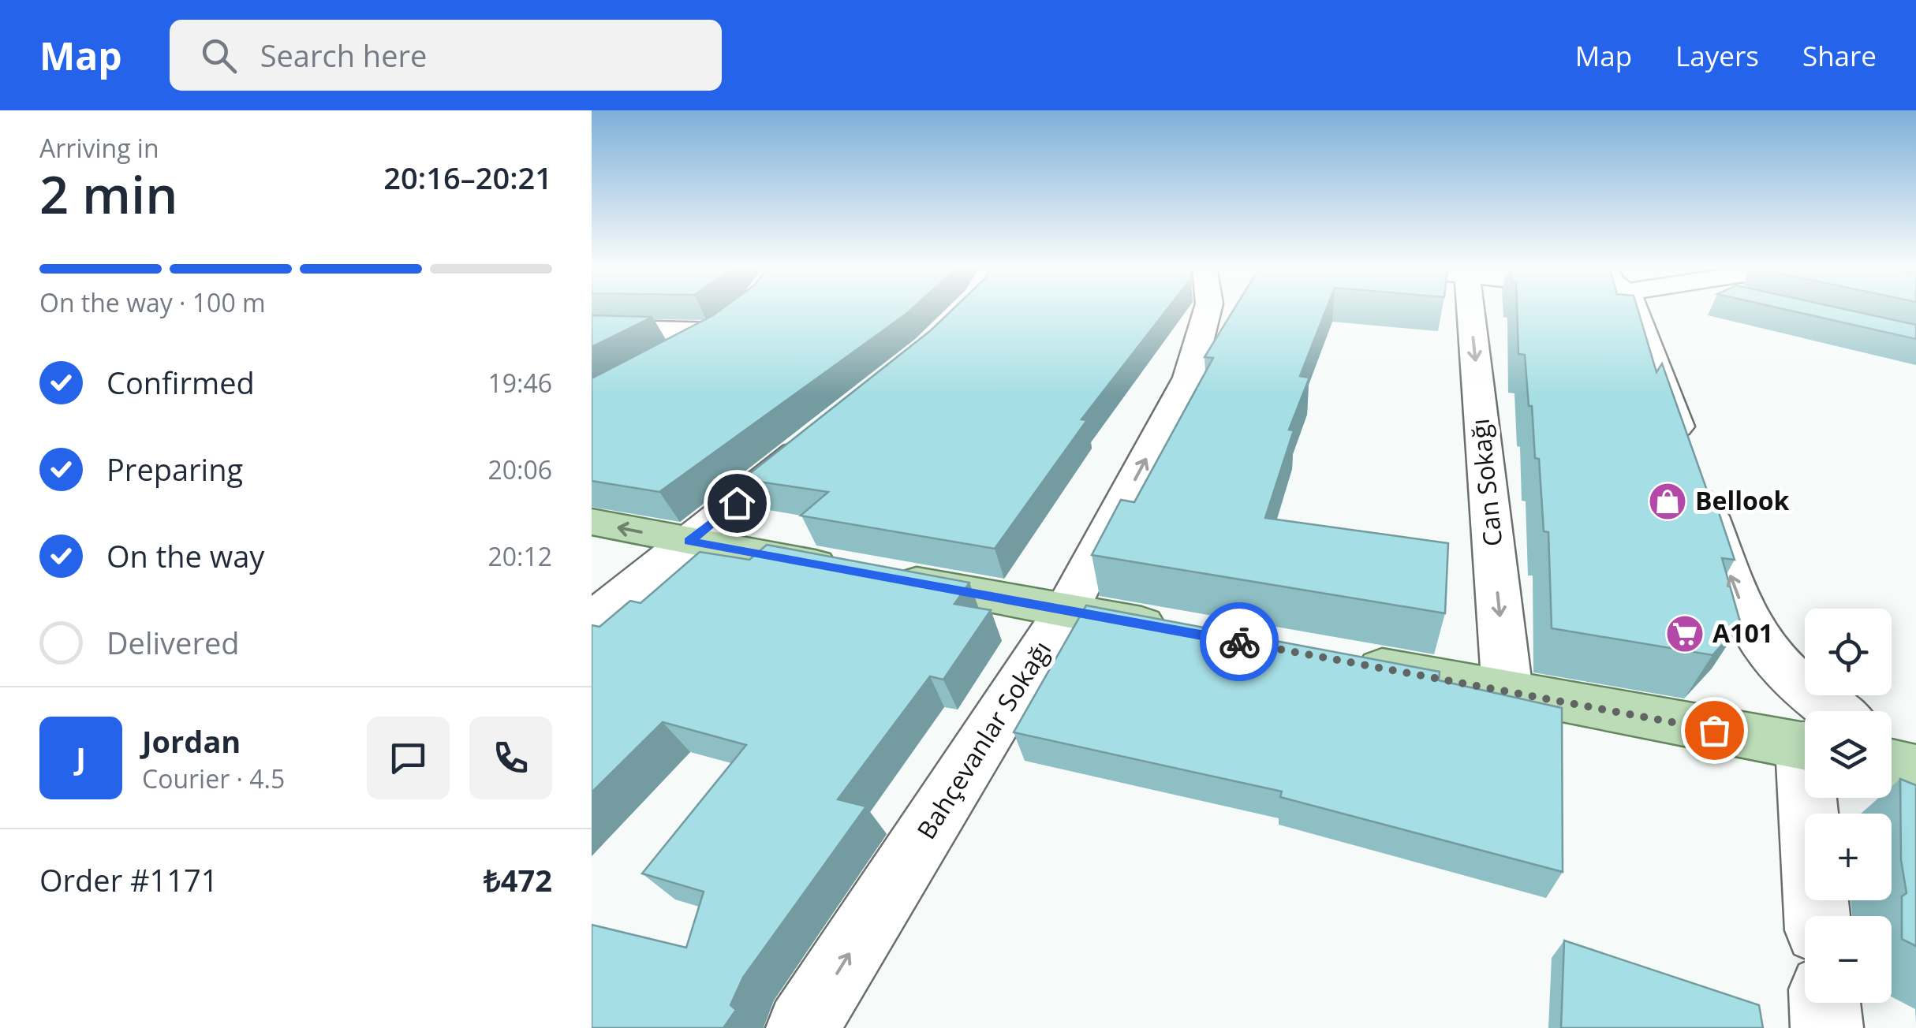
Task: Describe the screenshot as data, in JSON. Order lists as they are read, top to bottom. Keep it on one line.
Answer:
{"streets":{"street":["Can Sokağı","Bahçevanlar Sokağı"]},"places":{"shop":["Bellook"],"supermarket":["A101"]},"page":{"header":"Map","search":"Search here","nav":["Map","Layers","Share"],"heading":["2 min","Arriving in","20:16–20:21"],"panel":["Jordan","Courier · 4.5","Order #1171","₺472"],"bar":"On the way · 100 m","list":[["Confirmed","19:46"],["Preparing","20:06"],["On the way","20:12"],"Delivered"],"map_buttons":["+","−"],"round":"J"}}
